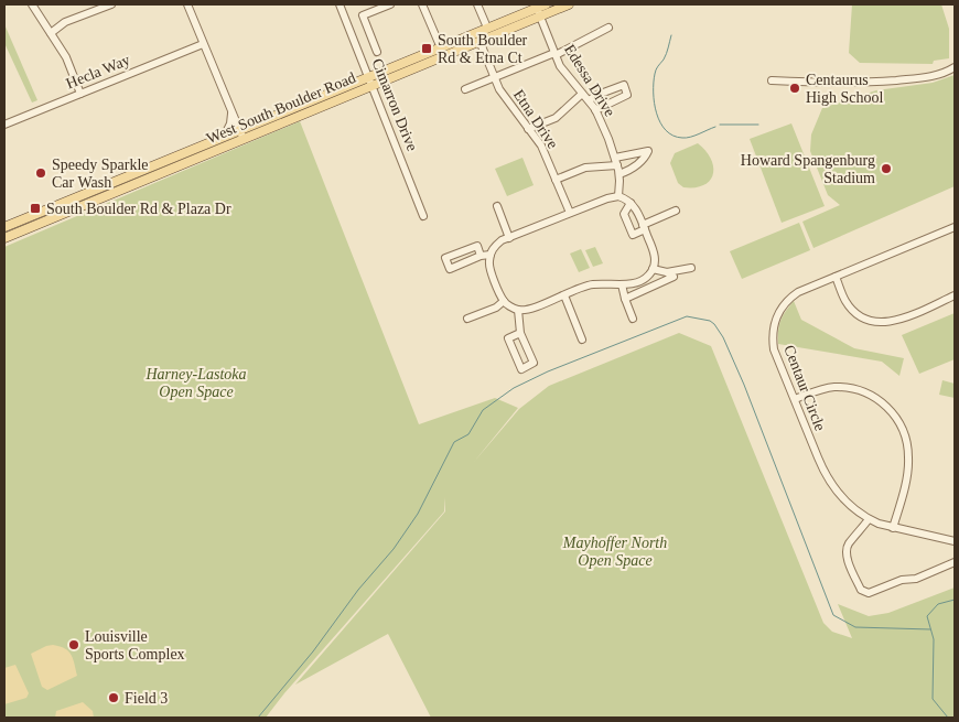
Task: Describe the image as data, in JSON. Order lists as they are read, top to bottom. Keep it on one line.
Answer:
{"streets":{"main road":["West South Boulder Road"],"street":["Hecla Way","Edessa Drive","Cimarron Drive","Etna Drive","Centaur Circle"]},"crossings":[["Edessa Drive","West South Boulder Road"],["Cimarron Drive","West South Boulder Road"],["West South Boulder Road","Etna Drive"]],"parks":["Harney-Lastoka Open Space","Mayhoffer North Open Space"],"places":{"transit":["South Boulder Rd & Etna Ct","South Boulder Rd & Plaza Dr"],"other":["Centaurus High School","Howard Spangenburg Stadium","Speedy Sparkle Car Wash","Louisville Sports Complex","Field 3"]}}
